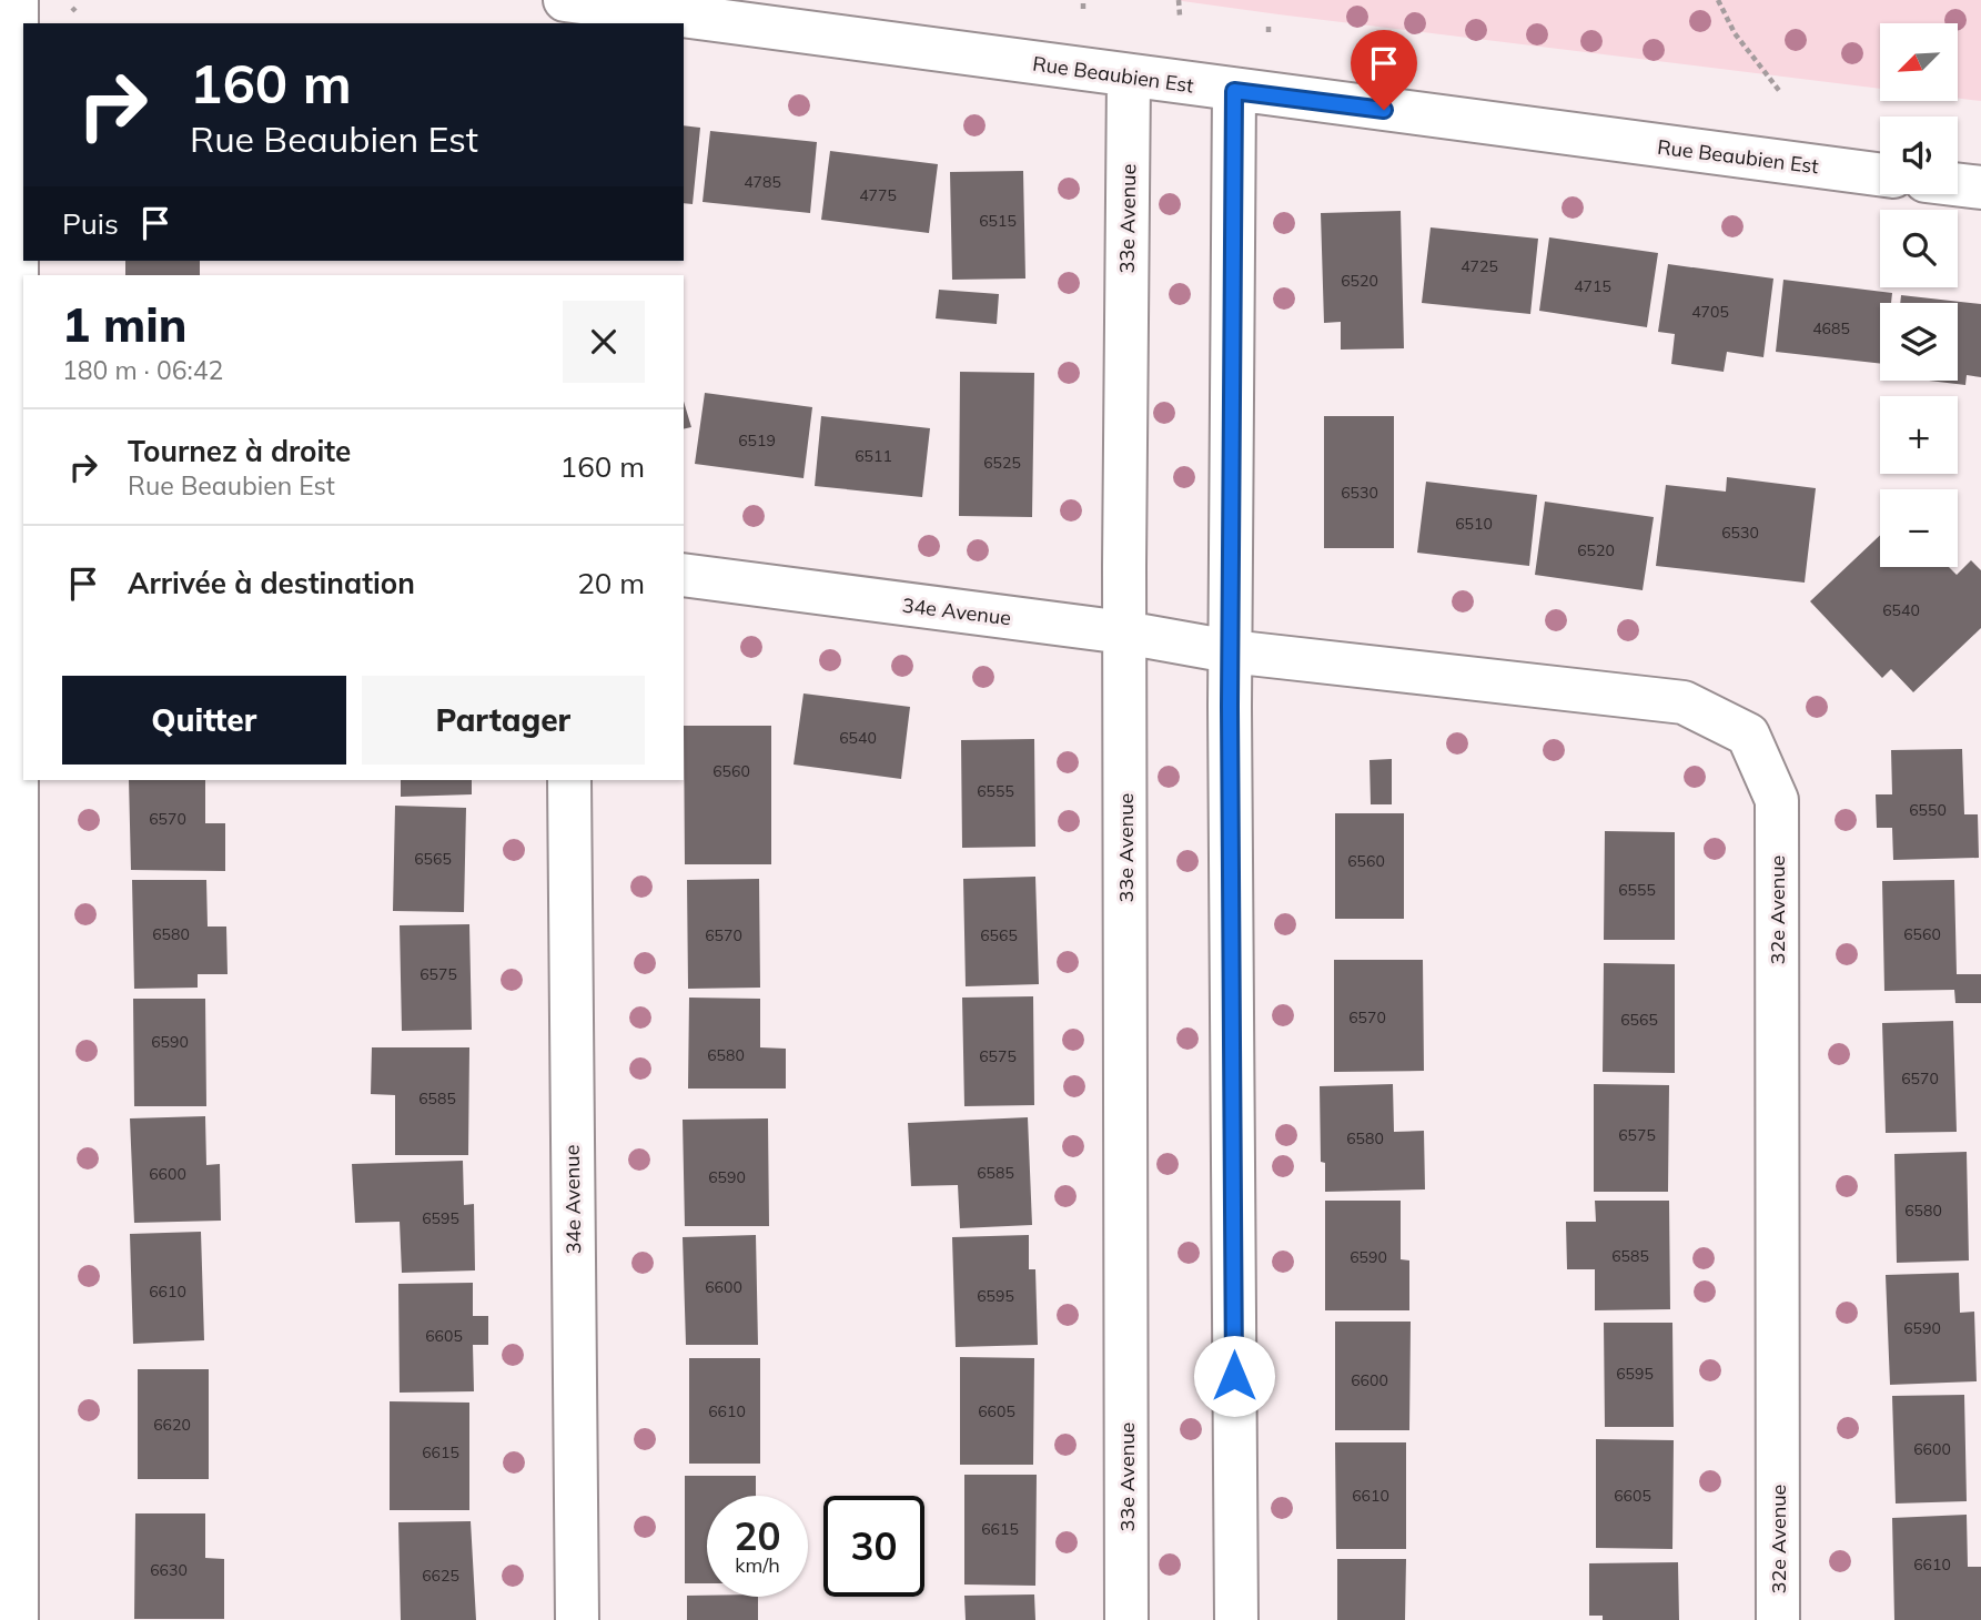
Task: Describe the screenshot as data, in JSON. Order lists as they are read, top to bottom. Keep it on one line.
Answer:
{"streets":{"street":["Rue Beaubien Est","33e Avenue","34e Avenue","32e Avenue"]},"crossings":[["Rue Beaubien Est","33e Avenue"],["33e Avenue","34e Avenue"],["34e Avenue","32e Avenue"]],"house_numbers":["4785","4775","6515","4725","6520","4715","4705","4685","6519","6511","6525","6530","6510","6530","6520","6540","6540","6560","6555","6550","6570","6565","6560","6555","6580","6560","6570","6565","6575","6570","6565","6590","6580","6575","6570","6585","6575","6580","6585","6600","6590","6580","6595","6585","6590","6600","6610","6595","6590","6605","6595","6600","6610","6605","6620","6600","6615","6610","6605","6615","6610","6630","6625"],"north":"bottom left","page":{"map_buttons":["+","−"],"turn":["160 m","Rue Beaubien Est"],"then":"Puis","heading":["1 min","180 m · 06:42"],"list":[{"name":"Tournez à droite","note":"Rue Beaubien Est","value":"160 m"},{"name":"Arrivée à destination","value":"20 m"}],"buttons":["Quitter","Partager"],"speed":"20 km/h","limit":"30"}}
